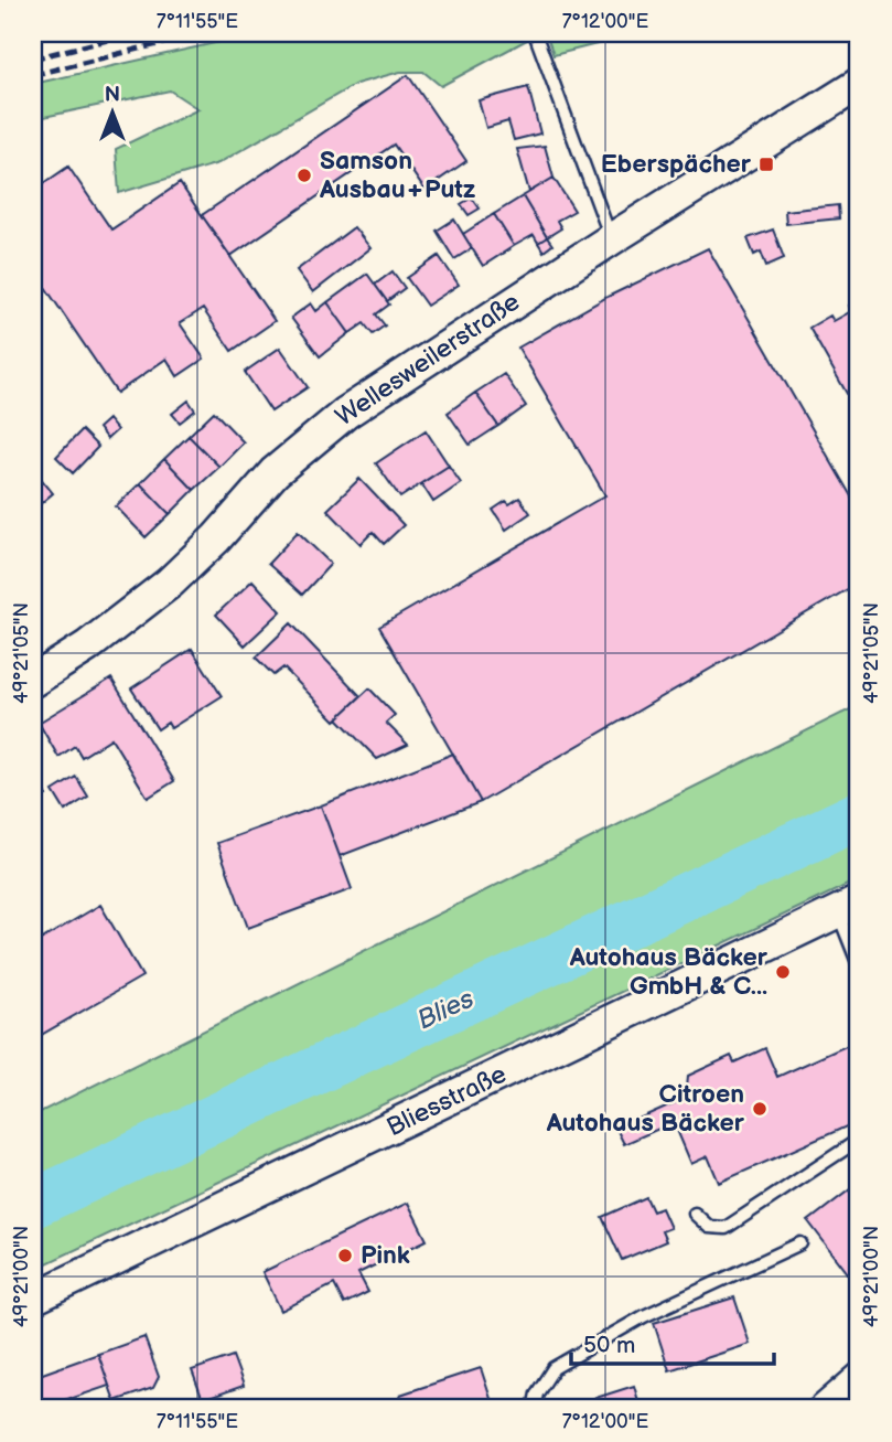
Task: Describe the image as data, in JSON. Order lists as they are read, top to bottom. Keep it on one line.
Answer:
{"streets":{"street":["Wellesweilerstraße","Bliesstraße"]},"water":["Blies"],"places":{"transit":["Eberspächer"],"other":["Samson Ausbau+Putz","Autohaus Bäcker GmbH & C...","Citroen Autohaus Bäcker","Pink"]},"scale_bar":"50 m","north":"top","coordinates":["7°11'55\"E","7°12'00\"E","49°21'05\"N","49°21'00\"N"]}
